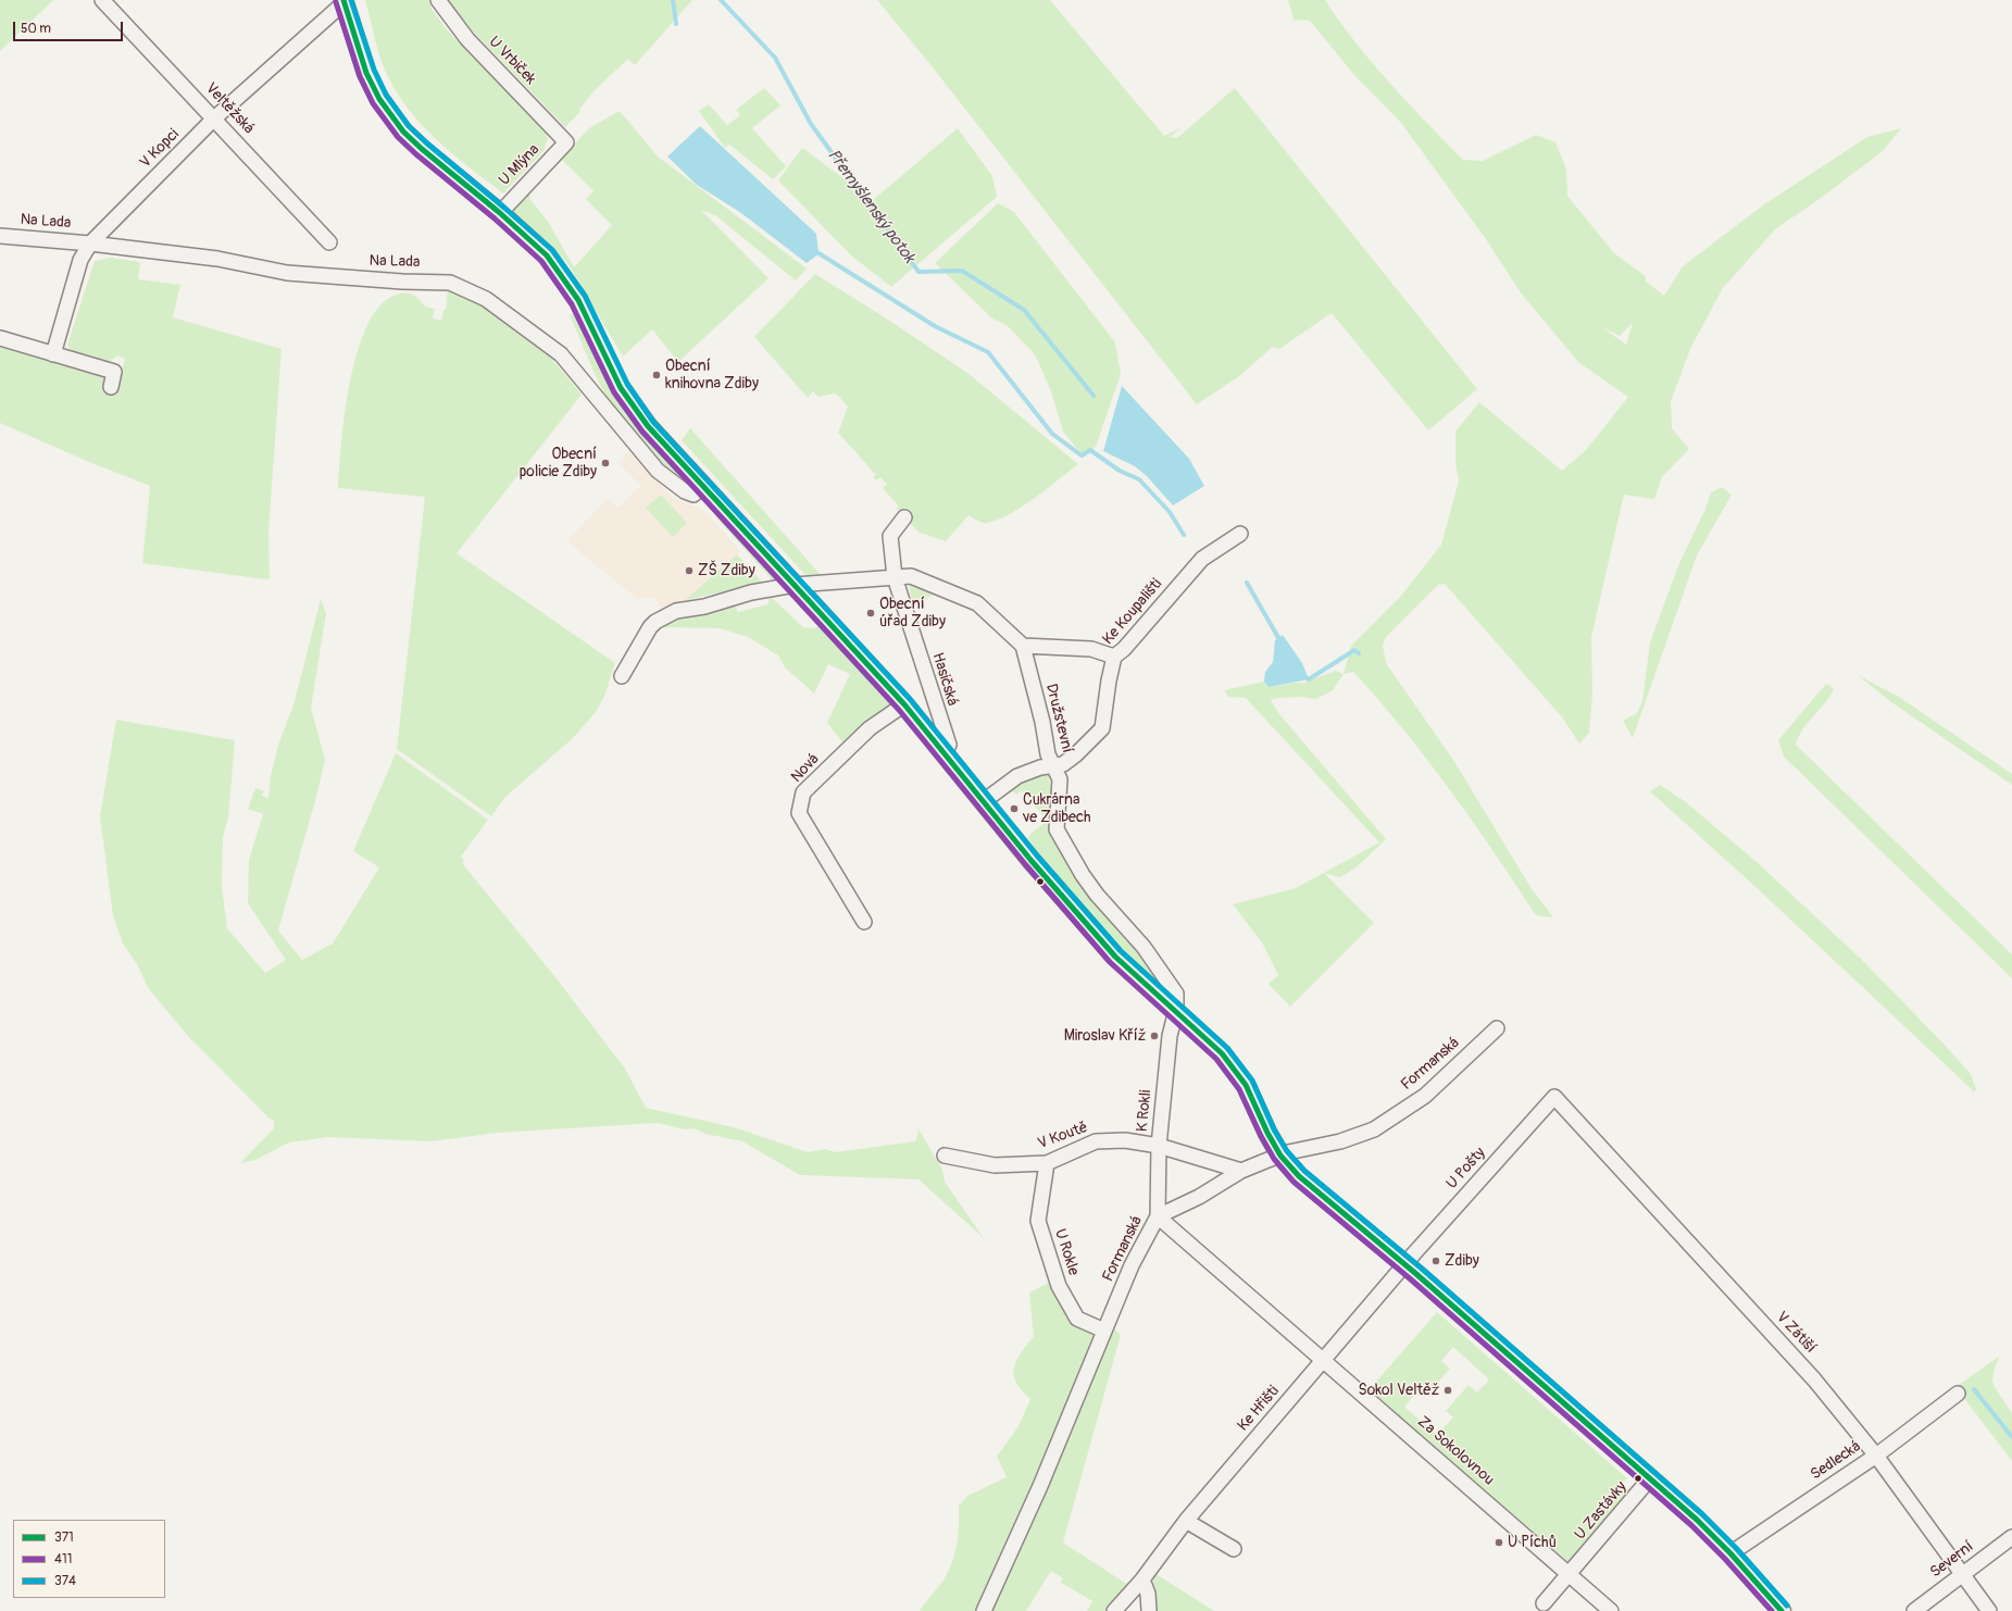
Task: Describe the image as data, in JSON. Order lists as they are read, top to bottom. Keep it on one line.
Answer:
{"streets":{"street":["U Vrbiček","Veltěžská","V Kopci","U Mlýna","Na Lada","Ke Koupališti","Hasičská","Družstevní","Nová","Formanská","K Rokli","V Koutě","U Pošty","U Rokle","V Zátiší","Ke Hřišti","Za Sokolovnou","Sedlecká","U Zastávky","Severní"]},"crossings":[["U Vrbiček","U Mlýna"],["Veltěžská","V Kopci"],["V Kopci","Na Lada"],["Ke Koupališti","Družstevní"],["Družstevní","K Rokli"],["Formanská","K Rokli"],["Formanská","V Koutě"],["Formanská","U Rokle"],["Formanská","Za Sokolovnou"],["K Rokli","V Koutě"],["K Rokli","Za Sokolovnou"],["V Koutě","U Rokle"],["U Pošty","V Zátiší"],["U Pošty","Ke Hřišti"],["V Zátiší","Sedlecká"],["V Zátiší","Severní"],["Ke Hřišti","Za Sokolovnou"],["Za Sokolovnou","U Zastávky"]],"water":["Přemyšlenský potok"],"places":["Obecní knihovna Zdiby","Obecní policie Zdiby","ZŠ Zdiby","Obecní úřad Zdiby","Cukrárna ve Zdibech","Miroslav Kříž","Zdiby","Sokol Veltěž","U Píchů"],"lines":["transit line 371","transit line 374","transit line 411"],"legend":["371","411","374"],"scale_bar":"50 m"}
